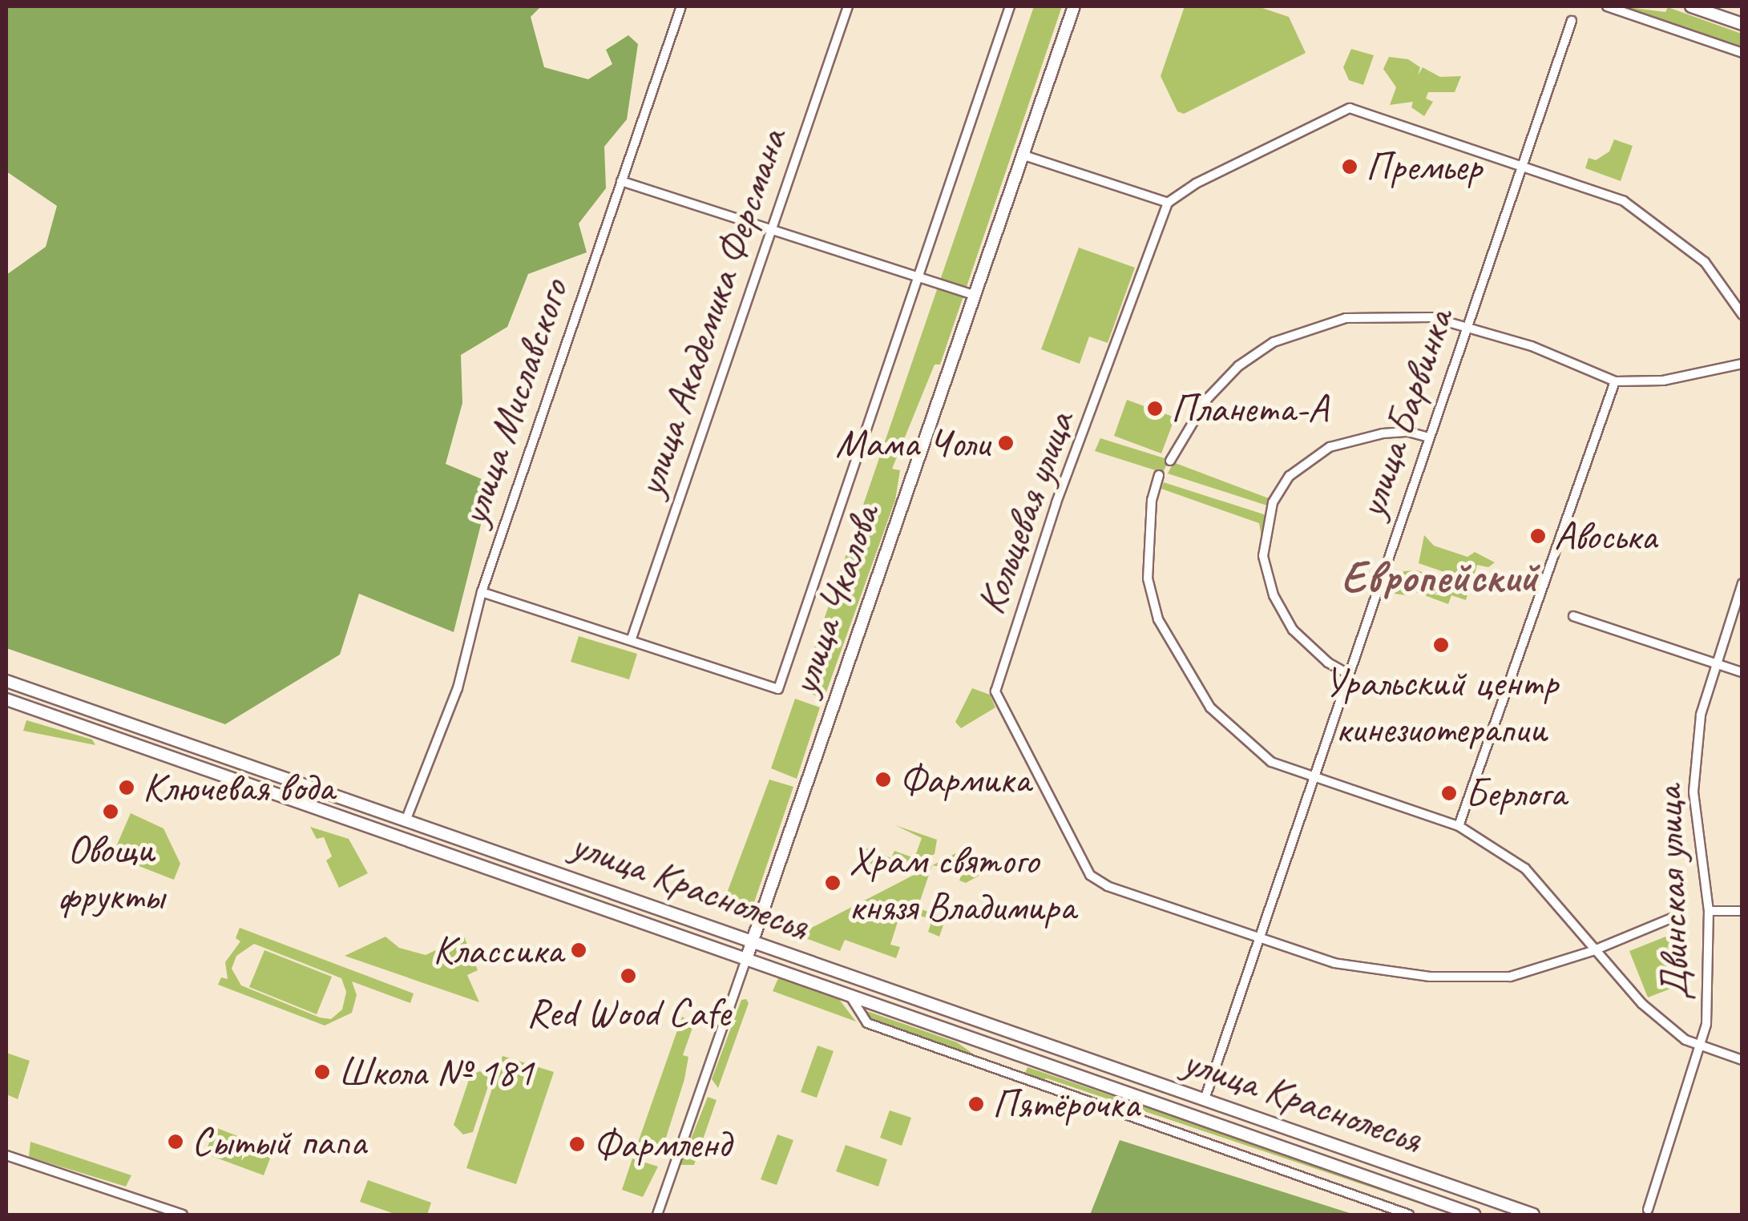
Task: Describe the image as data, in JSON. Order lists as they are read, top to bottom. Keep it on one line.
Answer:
{"streets":{"street":["улица Академика Ферсмана","улица Миславского","улица Барвинка","Кольцевая улица","улица Чкалова","улица Краснолесья","Двинская улица"]},"crossings":[["улица Академика Ферсмана","улица Чкалова"],["улица Миславского","улица Краснолесья"],["улица Барвинка","Кольцевая улица"],["улица Барвинка","улица Краснолесья"],["улица Чкалова","улица Краснолесья"]],"districts":["Европейский"],"places":["Премьер","Планета-А","Мама Чоли","Авоська","Уральский центр кинезиотерапии","Фармика","Ключевая вода","Берлога","Овощи фрукты","Храм святого князя Владимира","Классика","Red Wood Cafe","Школа № 181","Пятёрочка","Сытый папа","Фармленд"]}
